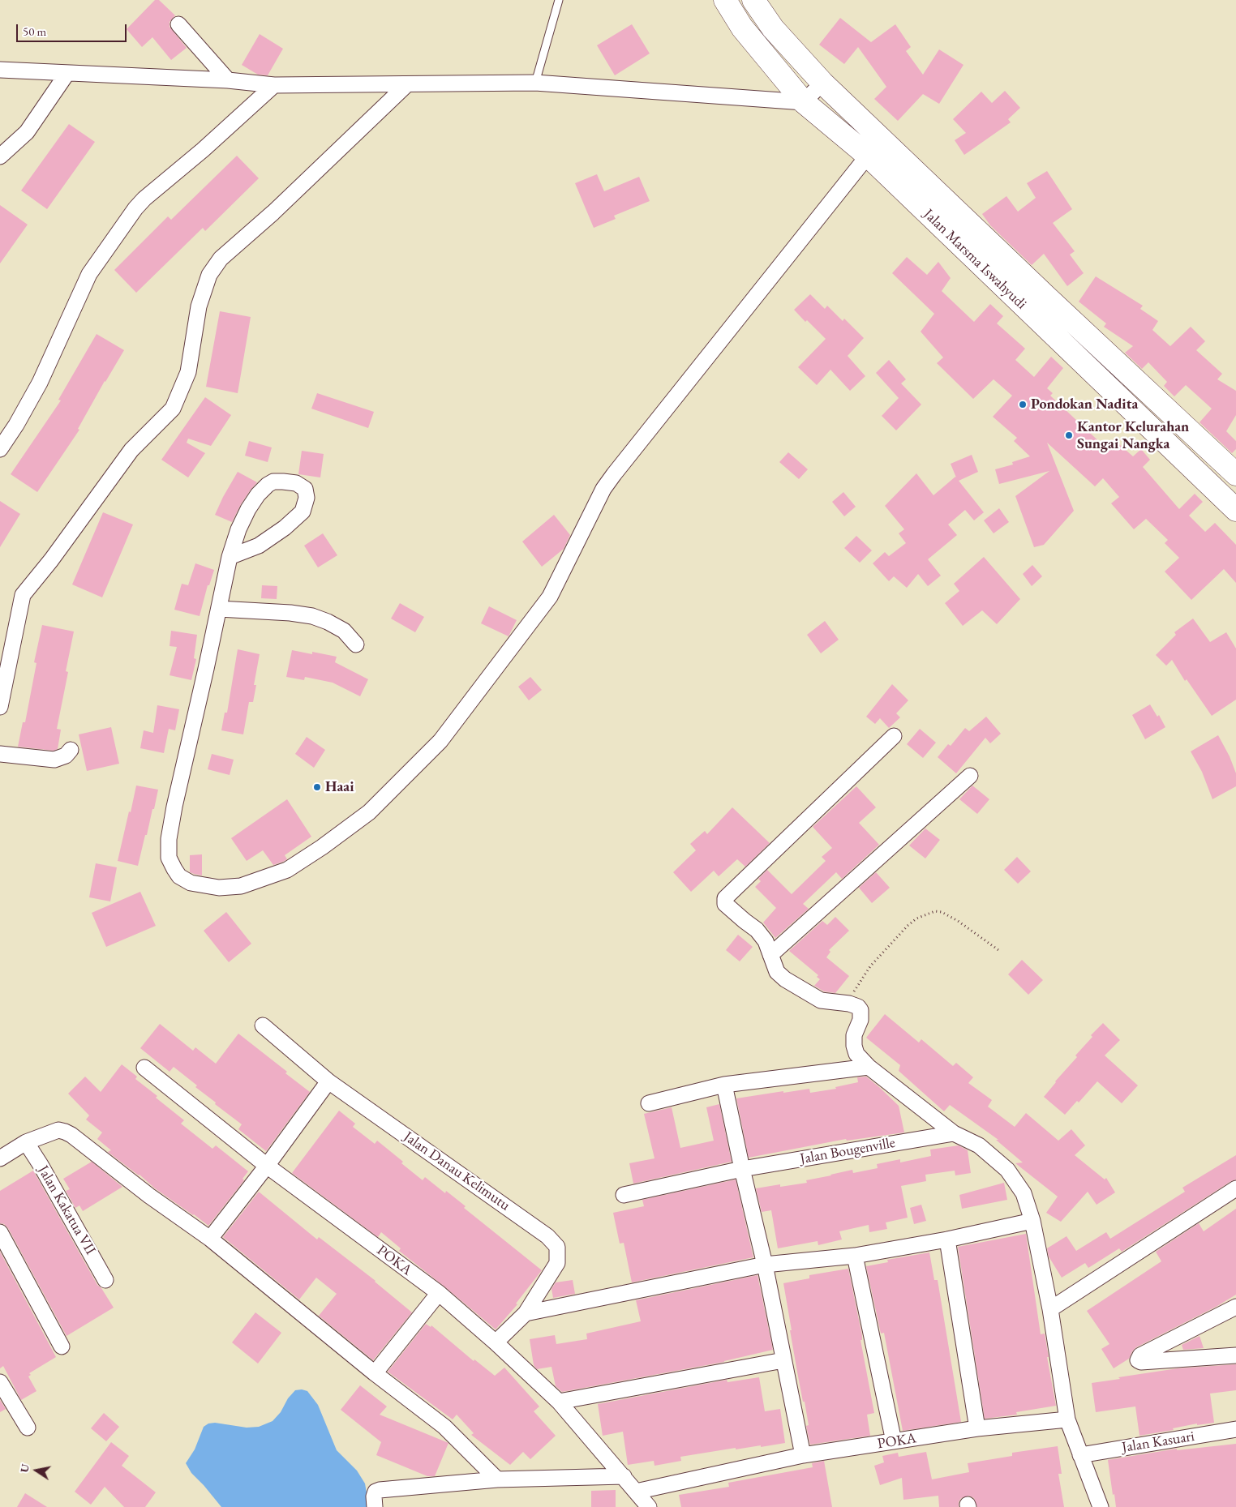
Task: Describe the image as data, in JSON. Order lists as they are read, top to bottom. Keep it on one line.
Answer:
{"streets":{"highway":["Jalan Marsma Iswahyudi"],"street":["Jalan Bougenville","Jalan Danau Kelimutu","Jalan Kakatua VII","POKA","Jalan Kasuari"]},"crossings":[["Jalan Danau Kelimutu","POKA"]],"places":["Pondokan Nadita","Kantor Kelurahan Sungai Nangka","Haai"],"scale_bar":"50 m","north":"left"}
